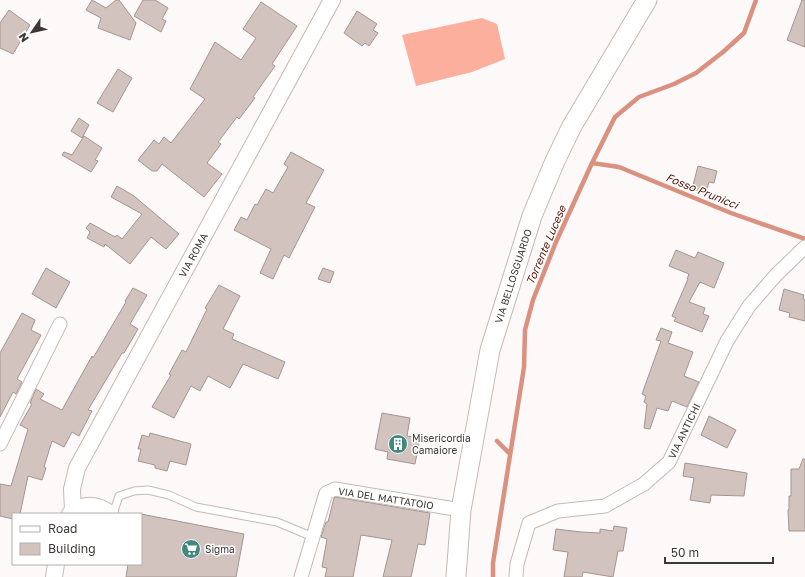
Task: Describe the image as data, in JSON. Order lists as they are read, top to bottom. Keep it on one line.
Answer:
{"streets":{"main road":["VIA BELLOSGUARDO"],"street":["VIA ROMA","VIA ANTICHI","VIA DEL MATTATOIO"]},"crossings":[["VIA BELLOSGUARDO","VIA DEL MATTATOIO"]],"water":["Fosso Prunicci","Torrente Lucese"],"places":{"building":["Misericordia Camaiore"],"supermarket":["Sigma"]},"legend":["Road","Building"],"scale_bar":"50 m","north":"bottom left"}
